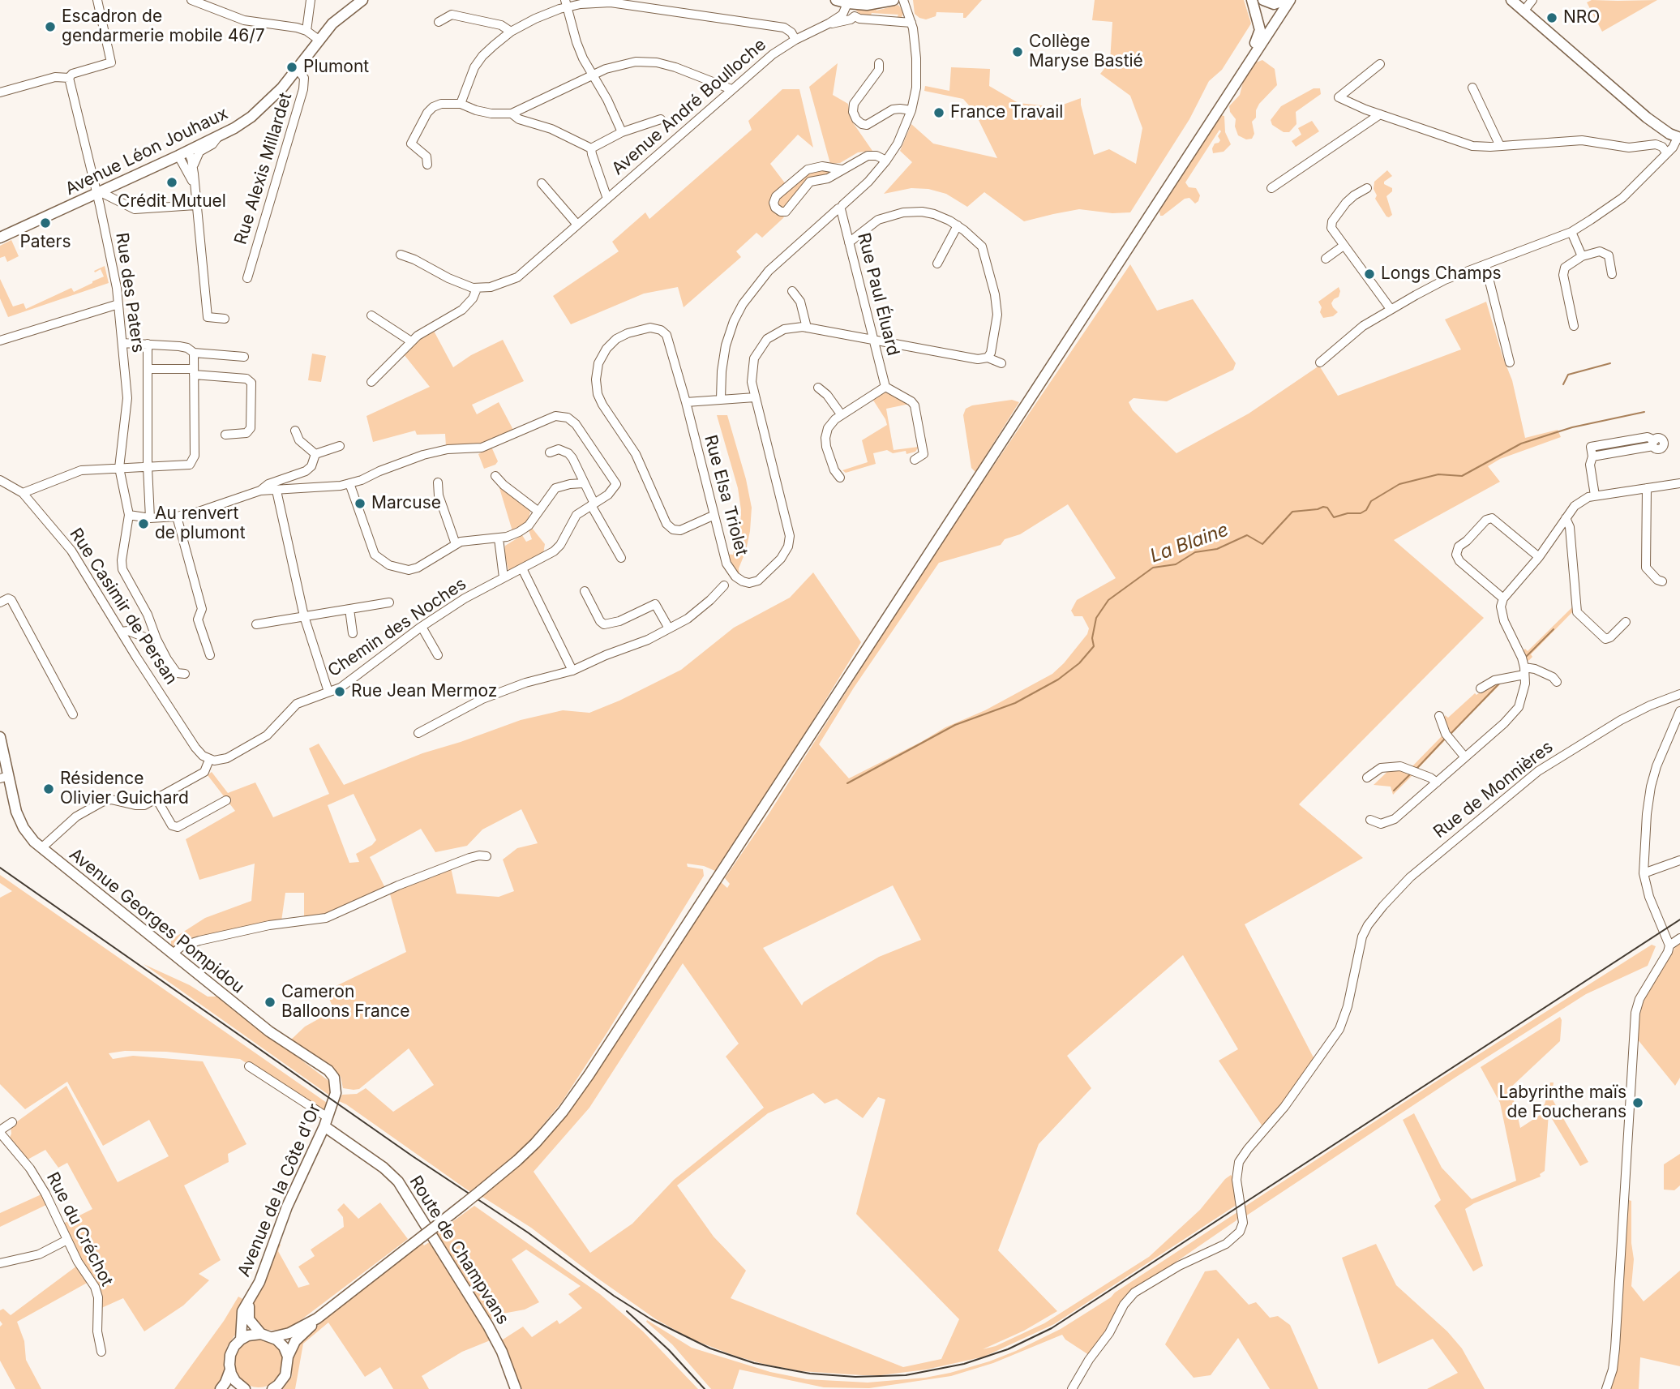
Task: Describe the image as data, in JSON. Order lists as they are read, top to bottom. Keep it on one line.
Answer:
{"streets":{"main road":["Avenue Léon Jouhaux","Avenue Georges Pompidou","Avenue de la Côte d'Or","Route de Champvans"],"street":["Avenue André Boulloche","Rue Alexis Millardet","Rue des Paters","Rue Paul Éluard","Rue Elsa Triolet","Rue Casimir de Persan","Chemin des Noches","Rue de Monnières","Rue du Créchot"]},"crossings":[["Avenue Léon Jouhaux","Rue Alexis Millardet"],["Avenue Léon Jouhaux","Rue des Paters"],["Rue Paul Éluard","Rue Elsa Triolet"],["Rue Casimir de Persan","Chemin des Noches"],["Avenue Georges Pompidou","Avenue de la Côte d'Or"],["Avenue de la Côte d'Or","Route de Champvans"]],"water":["La Blaine"],"places":["NRO","Escadron de gendarmerie mobile 46/7","Collège Maryse Bastié","Plumont","France Travail","Crédit Mutuel","Paters","Longs Champs","Marcuse","Au renvert de plumont","Rue Jean Mermoz","Résidence Olivier Guichard","Cameron Balloons France","Labyrinthe maïs de Foucherans"]}
